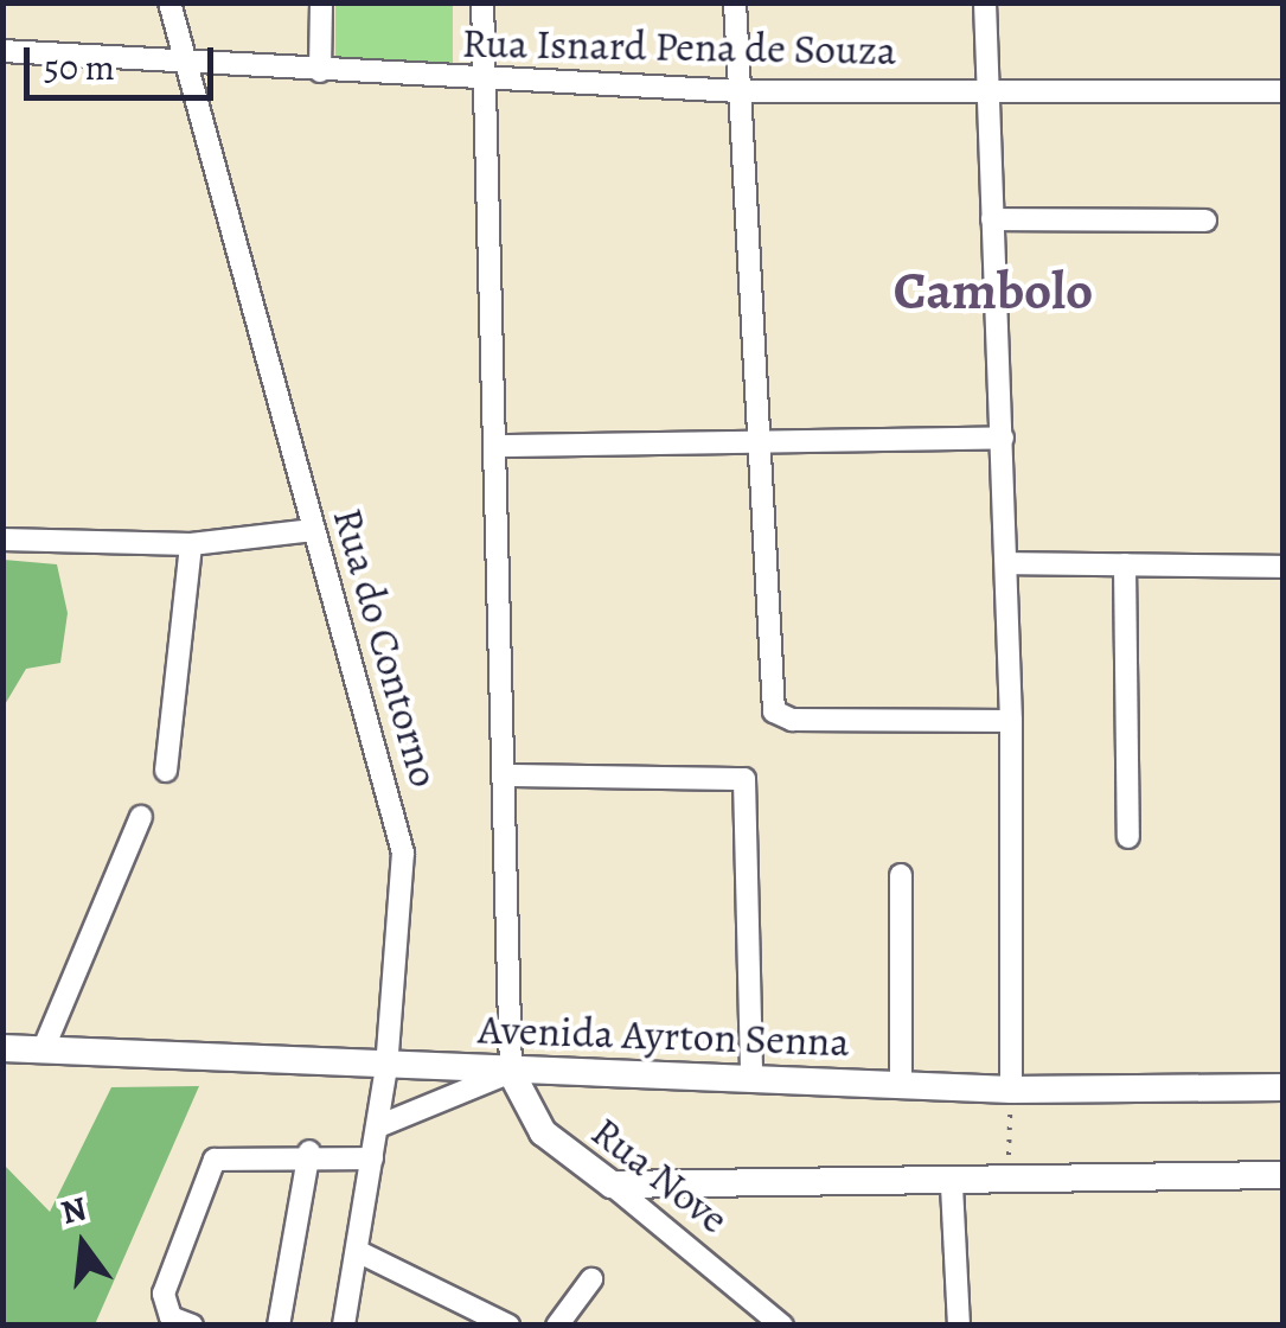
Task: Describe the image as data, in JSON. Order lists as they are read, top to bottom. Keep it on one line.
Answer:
{"streets":{"street":["Rua Isnard Pena de Souza","Rua do Contorno","Avenida Ayrton Senna","Rua Nove"]},"crossings":[["Rua Isnard Pena de Souza","Rua do Contorno"],["Rua do Contorno","Avenida Ayrton Senna"],["Avenida Ayrton Senna","Rua Nove"]],"districts":["Cambolo"],"scale_bar":"50 m","north":"top"}
